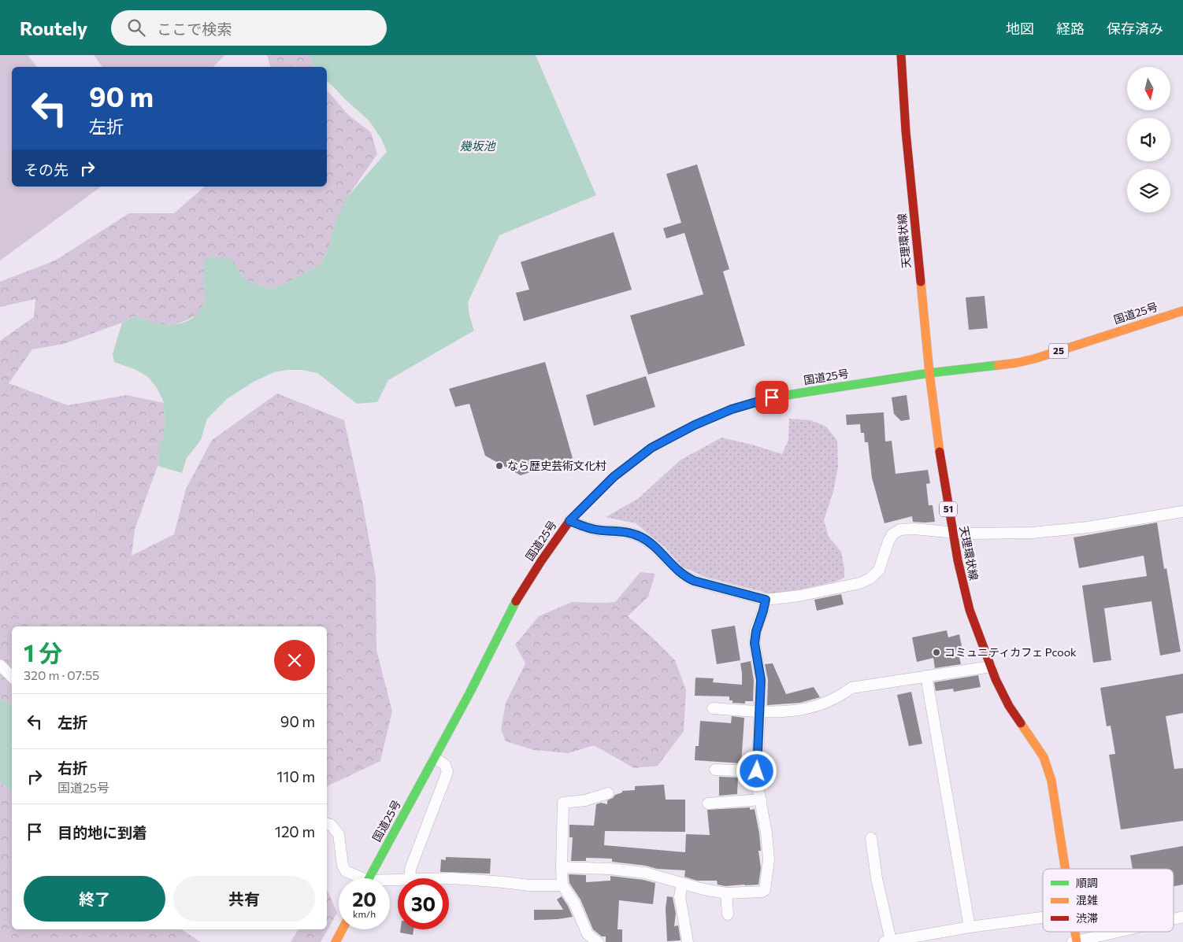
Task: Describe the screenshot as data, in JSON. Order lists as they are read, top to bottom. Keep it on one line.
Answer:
{"streets":{"main road":["天理環状線","国道25号","25","51"]},"crossings":[["天理環状線","国道25号"]],"water":["幾坂池"],"places":["なら歴史芸術文化村","コミュニティカフェ Pcook"],"legend":["順調","混雑","渋滞"],"north":"bottom","page":{"header":"Routely","search":"ここで検索","nav":["地図","経路","保存済み"],"turn":["90 m","左折"],"then":"その先","heading":["1 分","320 m · 07:55"],"list":[{"name":"左折","value":"90 m"},{"name":"右折","note":"国道25号","value":"110 m"},{"name":"目的地に到着","value":"120 m"}],"buttons":["終了","共有"],"speed":"20 km/h","limit":"30"}}
